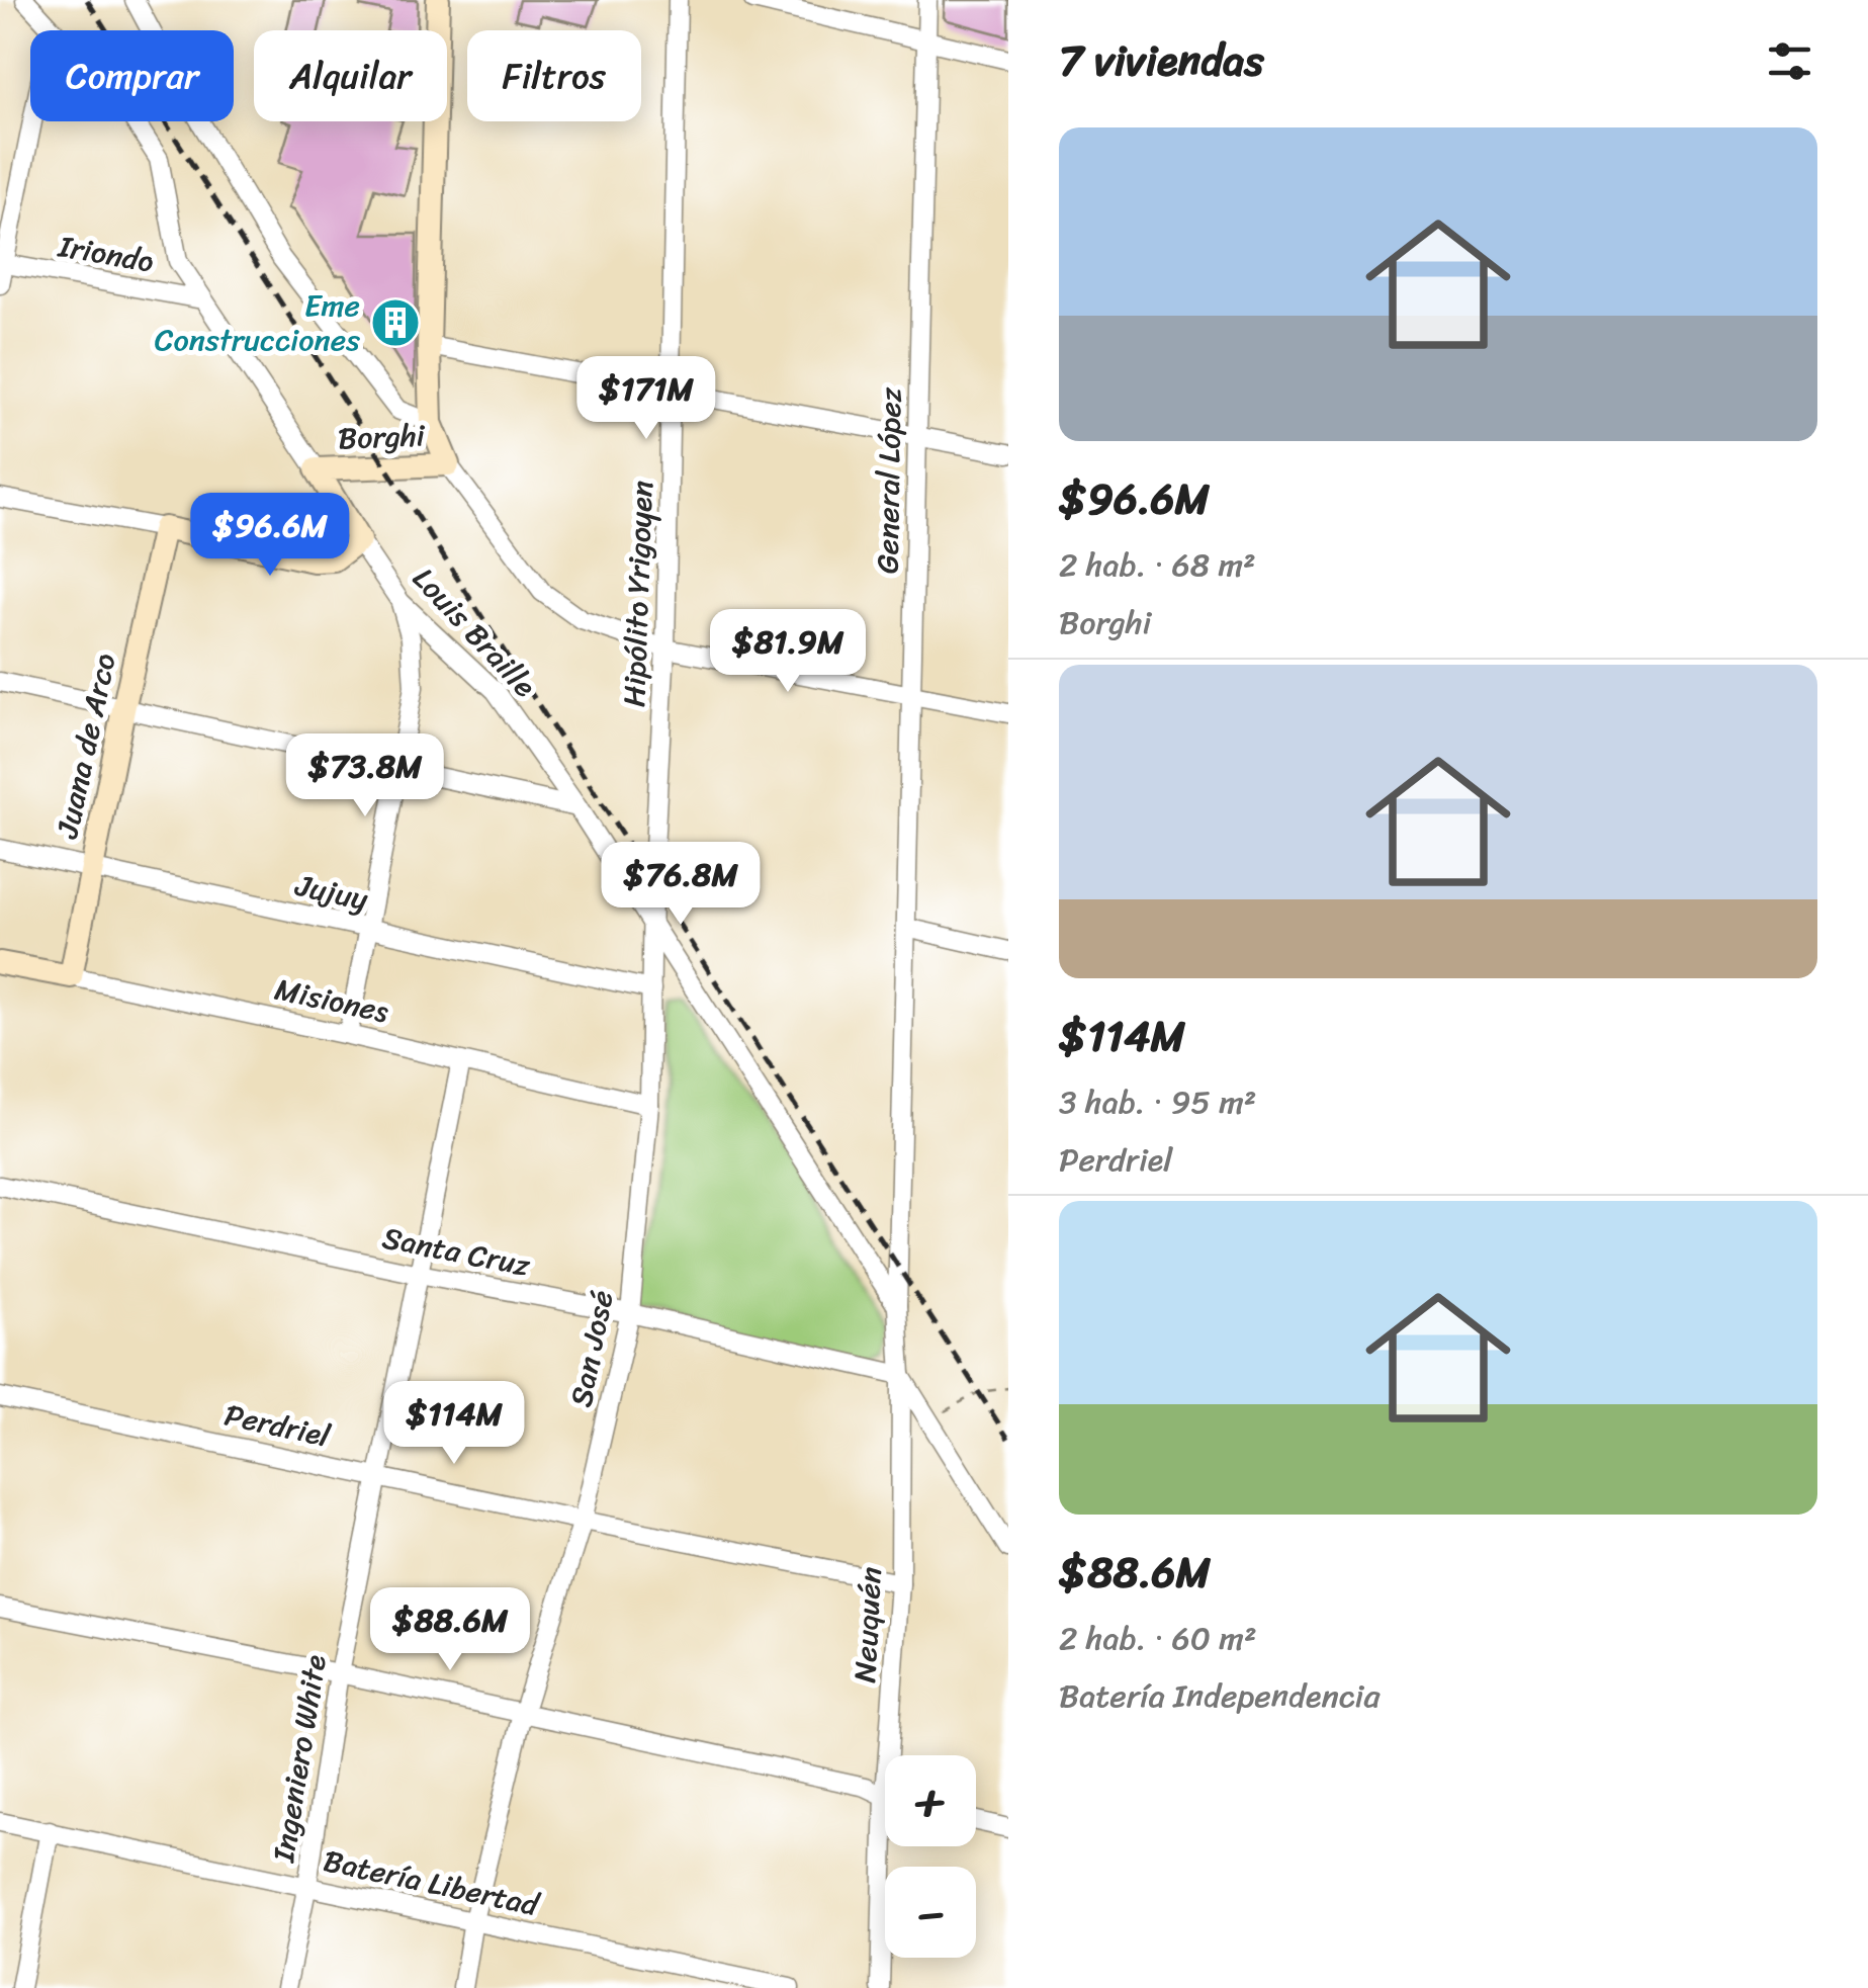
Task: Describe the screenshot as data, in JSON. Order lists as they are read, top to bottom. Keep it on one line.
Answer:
{"streets":{"street":["Iriondo","Borghi","General López","Hipólito Yrigoyen","Louis Braille","Juana de Arco","Jujuy","Misiones","Santa Cruz","San José","Perdriel","Neuquén","Ingeniero White","Batería Libertad"]},"crossings":[["Iriondo","Louis Braille"],["Borghi","Louis Braille"],["General López","Neuquén"],["Hipólito Yrigoyen","San José"],["Louis Braille","San José"],["Louis Braille","Neuquén"],["Juana de Arco","Jujuy"],["Juana de Arco","Misiones"],["Jujuy","San José"],["Misiones","San José"],["Misiones","Ingeniero White"],["Santa Cruz","San José"],["Santa Cruz","Neuquén"],["Santa Cruz","Ingeniero White"],["San José","Perdriel"],["San José","Batería Libertad"],["Perdriel","Neuquén"],["Perdriel","Ingeniero White"],["Ingeniero White","Batería Libertad"]],"places":{"building":["Eme Construcciones"]},"page":{"heading":"7 viviendas","chip":["Comprar","Alquilar","Filtros"],"list":[{"name":"$96.6M","note":"2 hab. · 68 m² · Borghi"},{"name":"$114M","note":"3 hab. · 95 m² · Perdriel"},{"name":"$88.6M","note":"2 hab. · 60 m² · Batería Independencia"}],"price":["$171M","$96.6M","$81.9M","$73.8M","$76.8M","$114M","$88.6M"],"map_buttons":["+","−"]}}
